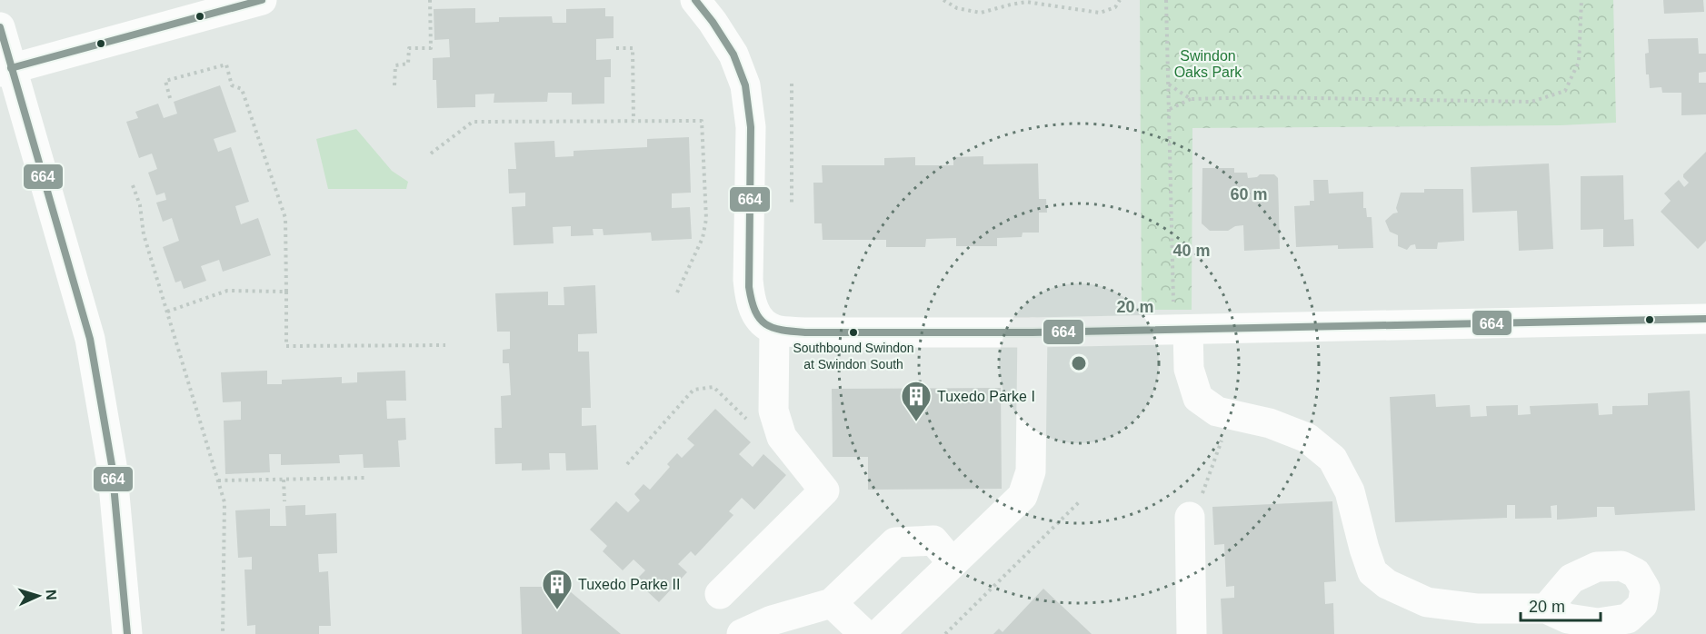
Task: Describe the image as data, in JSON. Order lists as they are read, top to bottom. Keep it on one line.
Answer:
{"parks":["Swindon Oaks Park"],"places":{"other":["Southbound Swindon at Swindon South"],"building":["Tuxedo Parke I","Tuxedo Parke II"]},"lines":["transit line 664"],"scale_bar":"20 m","north":"right","rings":["60 m","40 m","20 m"]}
